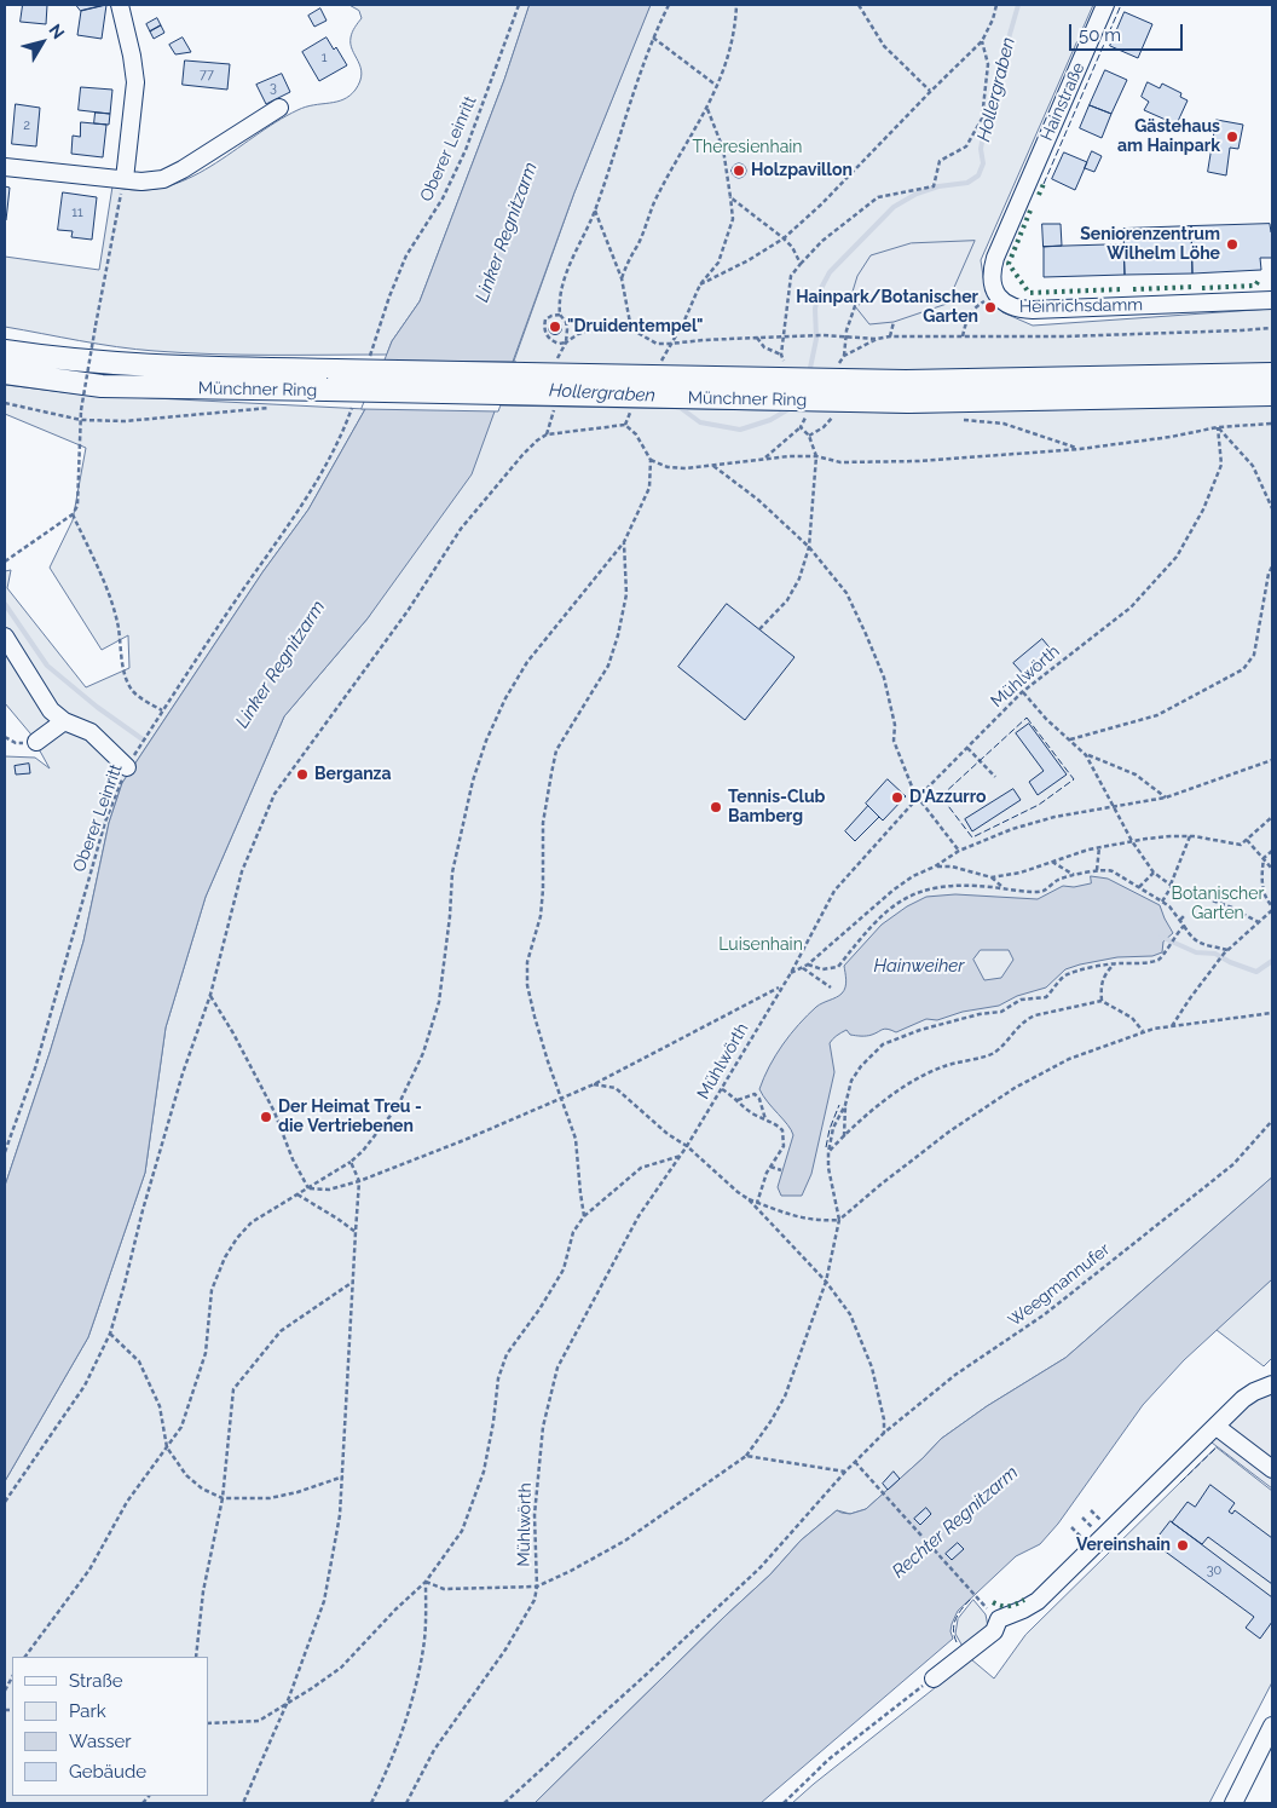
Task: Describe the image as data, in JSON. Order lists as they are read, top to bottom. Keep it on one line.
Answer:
{"streets":{"main road":["Münchner Ring"],"street":["Hainstraße","Heinrichsdamm"],"path":["Oberer Leinritt","Mühlwörth","Weegmannufer"]},"crossings":[["Hainstraße","Heinrichsdamm"]],"water":["Hollergraben","Linker Regnitzarm","Hainweiher","Rechter Regnitzarm"],"parks":["Theresienhain","Botanischer Garten","Luisenhain"],"places":["Gästehaus am Hainpark","Holzpavillon","Seniorenzentrum Wilhelm Löhe","Hainpark/Botanischer Garten","\"Druidentempel\"","Berganza","D'Azzurro","Tennis-Club Bamberg","Der Heimat Treu - die Vertriebenen","Vereinshain"],"house_numbers":["1","77","3","2","11","30"],"legend":["Straße","Park","Wasser","Gebäude"],"scale_bar":"50 m","north":"top right"}
